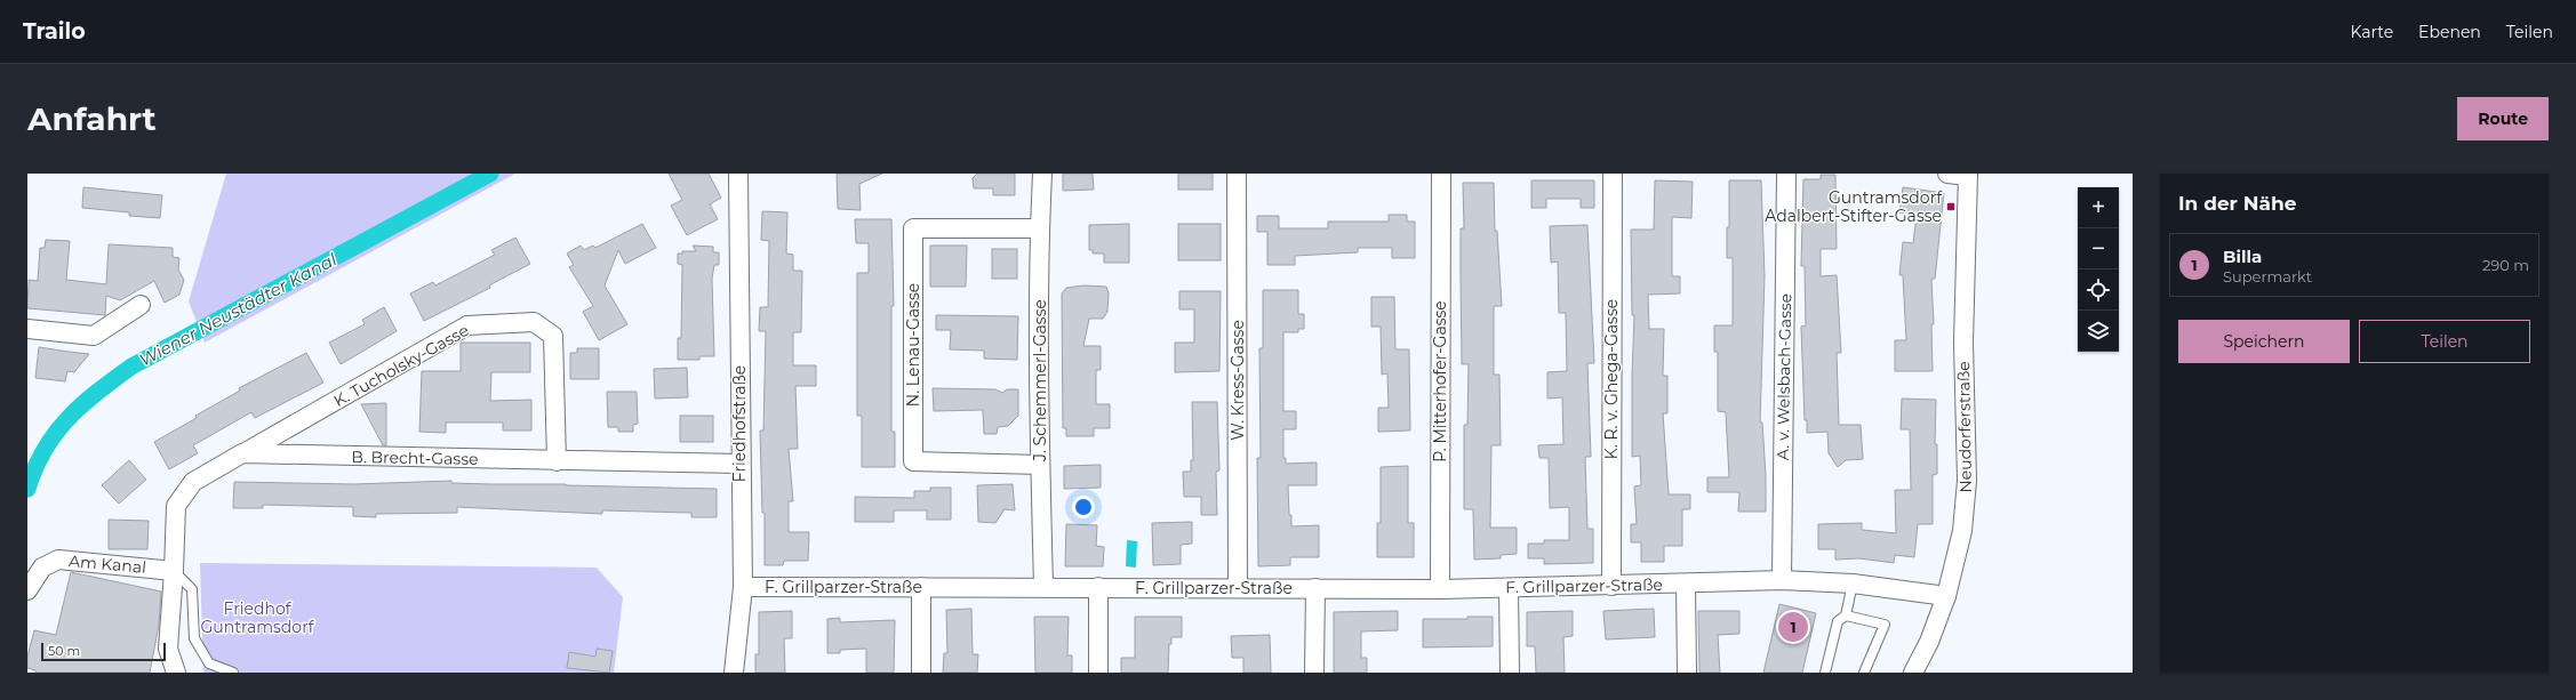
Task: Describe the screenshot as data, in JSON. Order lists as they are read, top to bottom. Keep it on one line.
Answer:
{"streets":{"street":["N. Lenau-Gasse","K. Tucholsky-Gasse","A. v. Welsbach-Gasse","K. R. v. Ghega-Gasse","J. Schemmerl-Gasse","W. Kress-Gasse","P. Mitterhofer-Gasse","Friedhofstraße","Neudorferstraße","B. Brecht-Gasse","Am Kanal","F. Grillparzer-Straße"]},"crossings":[["N. Lenau-Gasse","J. Schemmerl-Gasse"],["K. Tucholsky-Gasse","B. Brecht-Gasse"],["A. v. Welsbach-Gasse","F. Grillparzer-Straße"],["K. R. v. Ghega-Gasse","F. Grillparzer-Straße"],["J. Schemmerl-Gasse","F. Grillparzer-Straße"],["W. Kress-Gasse","F. Grillparzer-Straße"],["P. Mitterhofer-Gasse","F. Grillparzer-Straße"],["Friedhofstraße","B. Brecht-Gasse"],["Friedhofstraße","F. Grillparzer-Straße"],["Neudorferstraße","F. Grillparzer-Straße"]],"water":["Wiener Neustädter Kanal"],"parks":["Friedhof Guntramsdorf"],"places":{"transit":["Guntramsdorf Adalbert-Stifter-Gasse"]},"scale_bar":"50 m","page":{"header":"Trailo","nav":["Karte","Ebenen","Teilen"],"buttons":["Route",["Speichern","Teilen"]],"title":"Anfahrt","heading":"In der Nähe","map_buttons":["+","−"],"list":[{"mark":"1","name":"Billa","note":"Supermarkt","value":"290 m"}],"pins":"1","scale":"50 m"}}
